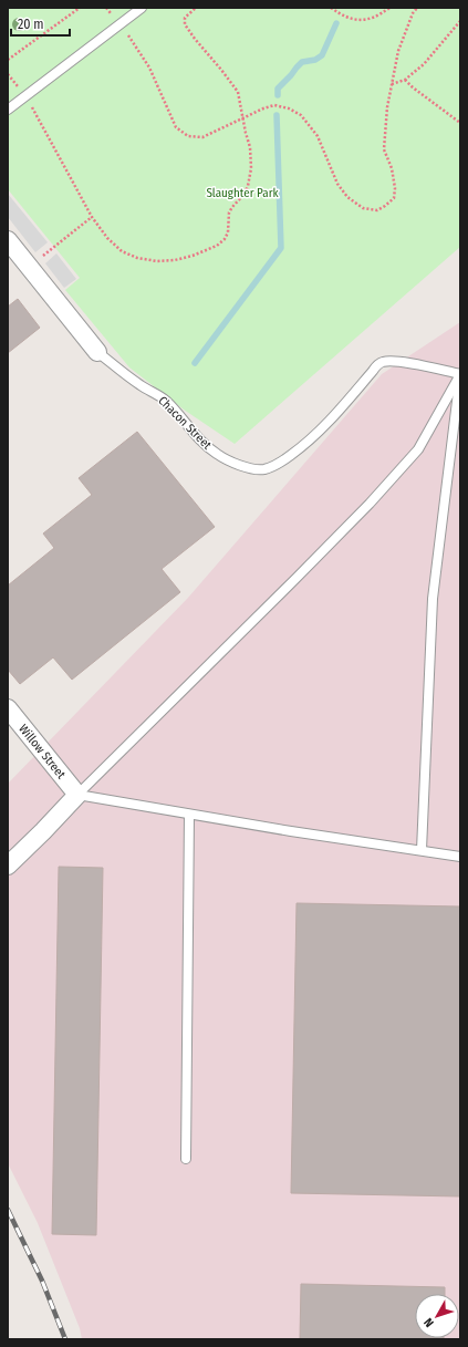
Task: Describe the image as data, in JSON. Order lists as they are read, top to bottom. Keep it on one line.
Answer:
{"streets":{"street":["Chacon Street","Willow Street"]},"parks":["Slaughter Park"],"scale_bar":"20 m","north":"bottom left"}
